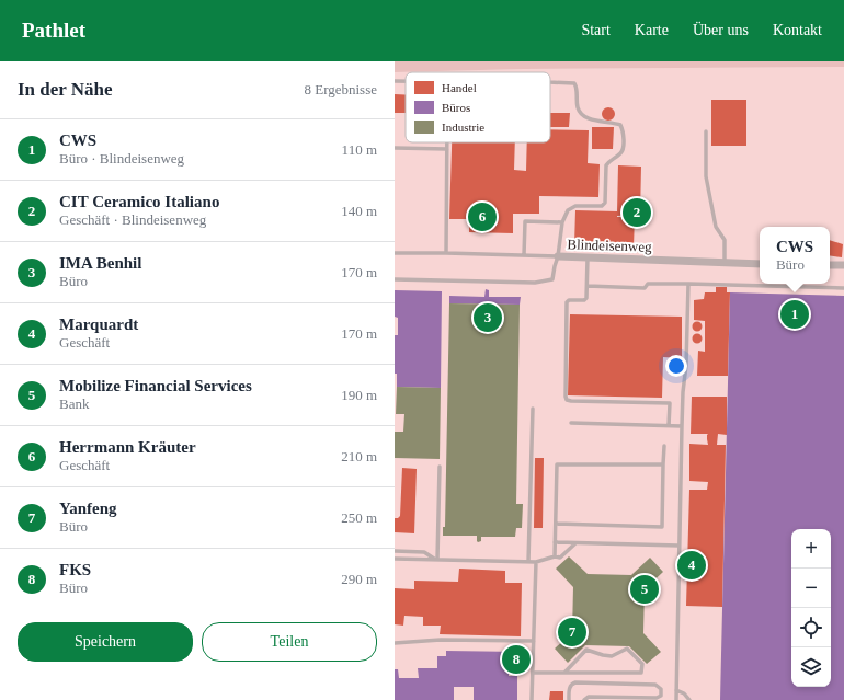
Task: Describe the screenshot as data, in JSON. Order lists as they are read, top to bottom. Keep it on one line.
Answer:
{"streets":{"street":["Blindeisenweg"]},"legend":["Handel","Büros","Industrie"],"page":{"header":"Pathlet","nav":["Start","Karte","Über uns","Kontakt"],"heading":["In der Nähe","8 Ergebnisse"],"list":[{"mark":"1","name":"CWS","note":"Büro · Blindeisenweg","value":"110 m"},{"mark":"2","name":"CIT Ceramico Italiano","note":"Geschäft · Blindeisenweg","value":"140 m"},{"mark":"3","name":"IMA Benhil","note":"Büro","value":"170 m"},{"mark":"4","name":"Marquardt","note":"Geschäft","value":"170 m"},{"mark":"5","name":"Mobilize Financial Services","note":"Bank","value":"190 m"},{"mark":"6","name":"Herrmann Kräuter","note":"Geschäft","value":"210 m"},{"mark":"7","name":"Yanfeng","note":"Büro","value":"250 m"},{"mark":"8","name":"FKS","note":"Büro","value":"290 m"}],"pins":["2","6","1","3","4","5","7","8"],"popup":["CWS","Büro"],"map_buttons":["+","−"],"buttons":["Speichern","Teilen"]}}
